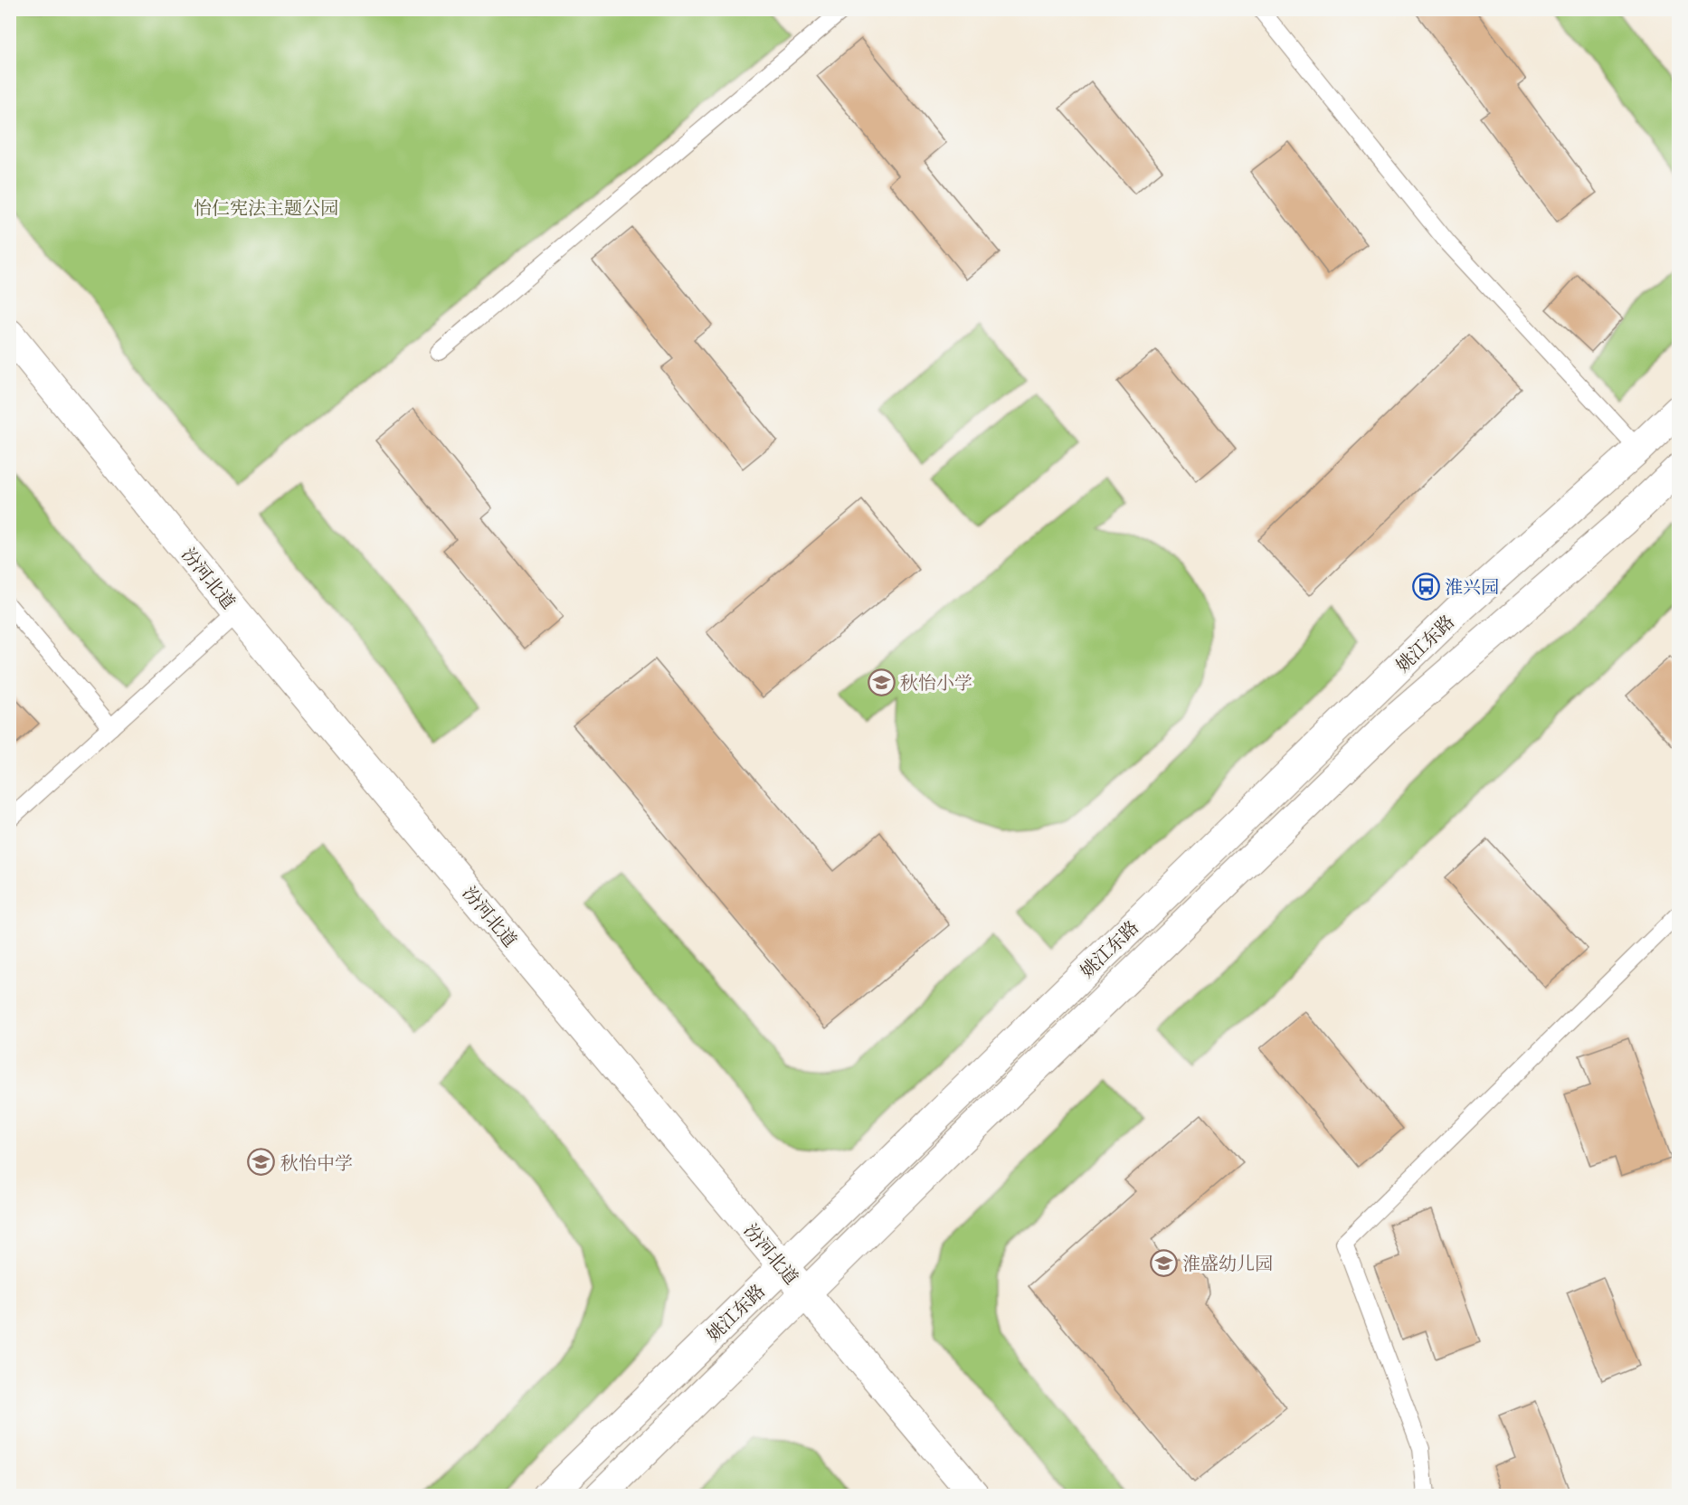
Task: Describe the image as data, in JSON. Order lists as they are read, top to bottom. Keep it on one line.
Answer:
{"streets":{"street":["汾河北道","姚江东路"]},"crossings":[["汾河北道","姚江东路"]],"parks":["怡仁宪法主题公园"],"places":{"bus stop":["淮兴园"],"school or university":["秋怡小学","秋怡中学","淮盛幼儿园"]}}
